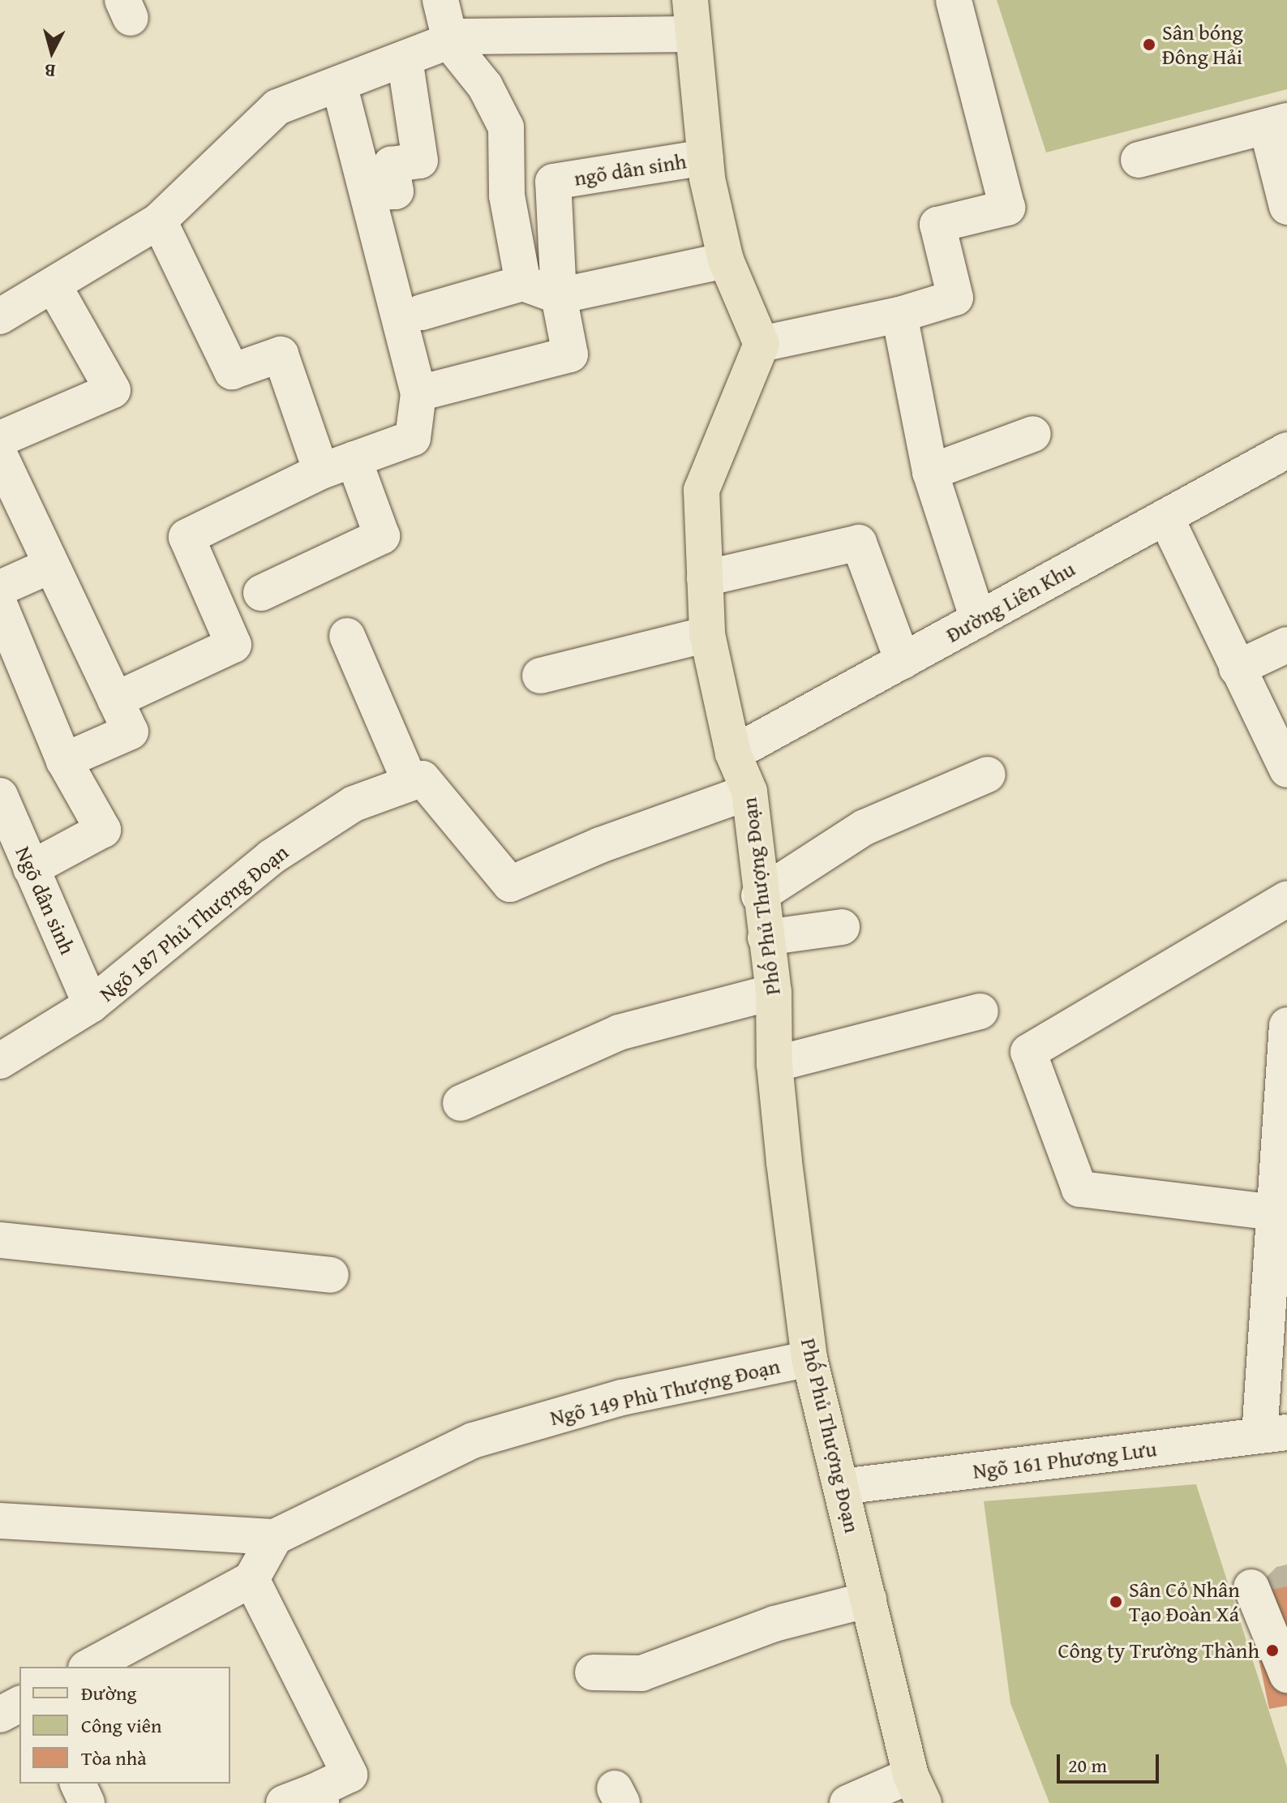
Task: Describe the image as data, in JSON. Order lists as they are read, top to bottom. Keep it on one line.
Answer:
{"streets":{"main road":["Phố Phủ Thượng Đoạn"],"street":["ngõ dân sinh","Đường Liên Khu","Ngõ dân sinh","Ngõ 187 Phủ Thượng Đoạn","Ngõ 149 Phù Thượng Đoạn","Ngõ 161 Phương Lưu"]},"crossings":[["Đường Liên Khu","Phố Phủ Thượng Đoạn"],["Phố Phủ Thượng Đoạn","Ngõ 149 Phù Thượng Đoạn"],["Phố Phủ Thượng Đoạn","Ngõ 161 Phương Lưu"],["Ngõ dân sinh","Ngõ 187 Phủ Thượng Đoạn"]],"places":["Sân bóng Đông Hải","Sân Cỏ Nhân Tạo Đoàn Xá","Công ty Trường Thành"],"legend":["Đường","Công viên","Tòa nhà"],"scale_bar":"20 m","north":"bottom"}
